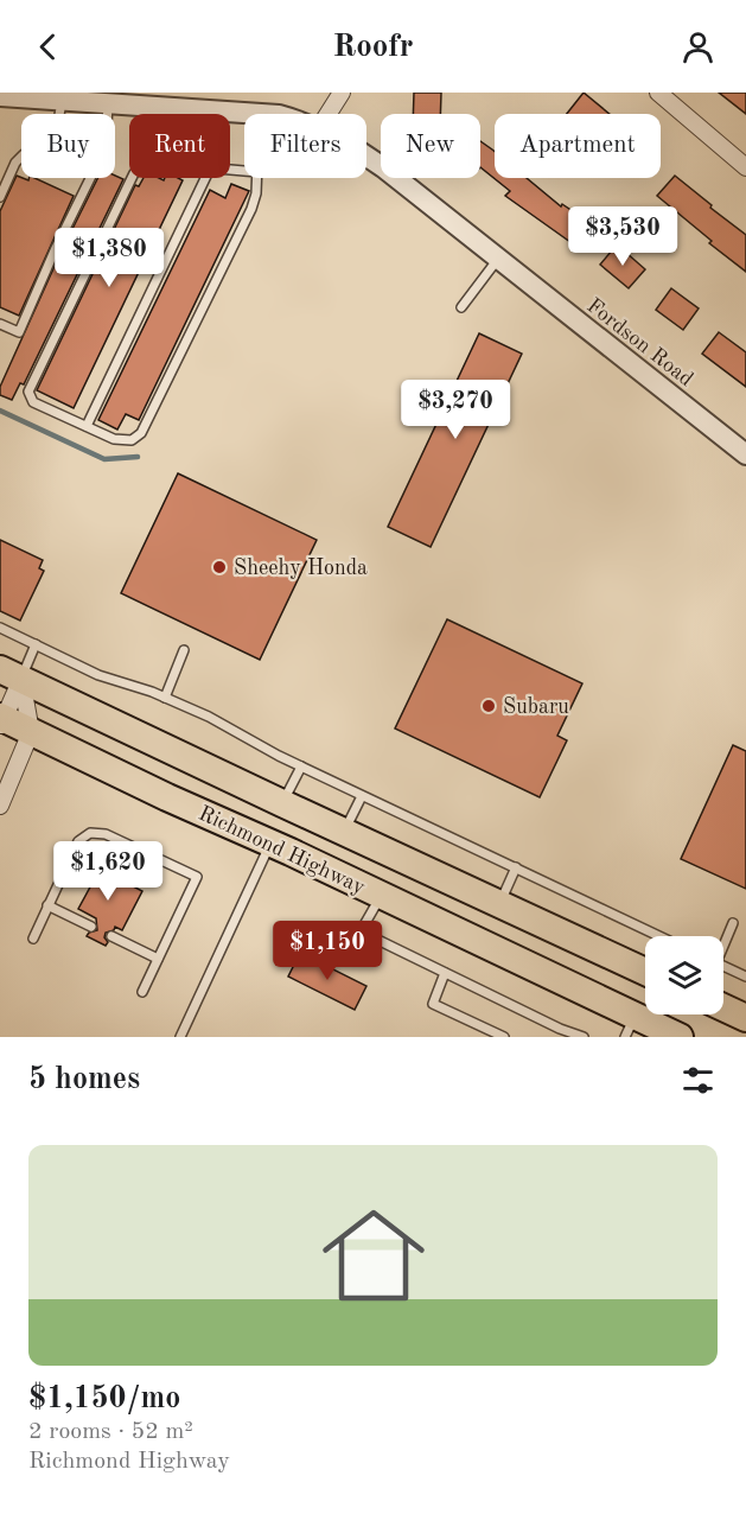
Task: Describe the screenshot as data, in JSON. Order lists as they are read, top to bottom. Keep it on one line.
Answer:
{"streets":{"highway":["Richmond Highway"],"street":["Fordson Road"]},"places":["Sheehy Honda","Subaru"],"page":{"header":"Roofr","chip":["Buy","Rent","Filters","New","Apartment"],"price":["$3,530","$1,380","$3,270","$1,620","$1,150"],"heading":"5 homes","list":[{"name":"$1,150/mo","note":"2 rooms · 52 m² · Richmond Highway"}]}}
